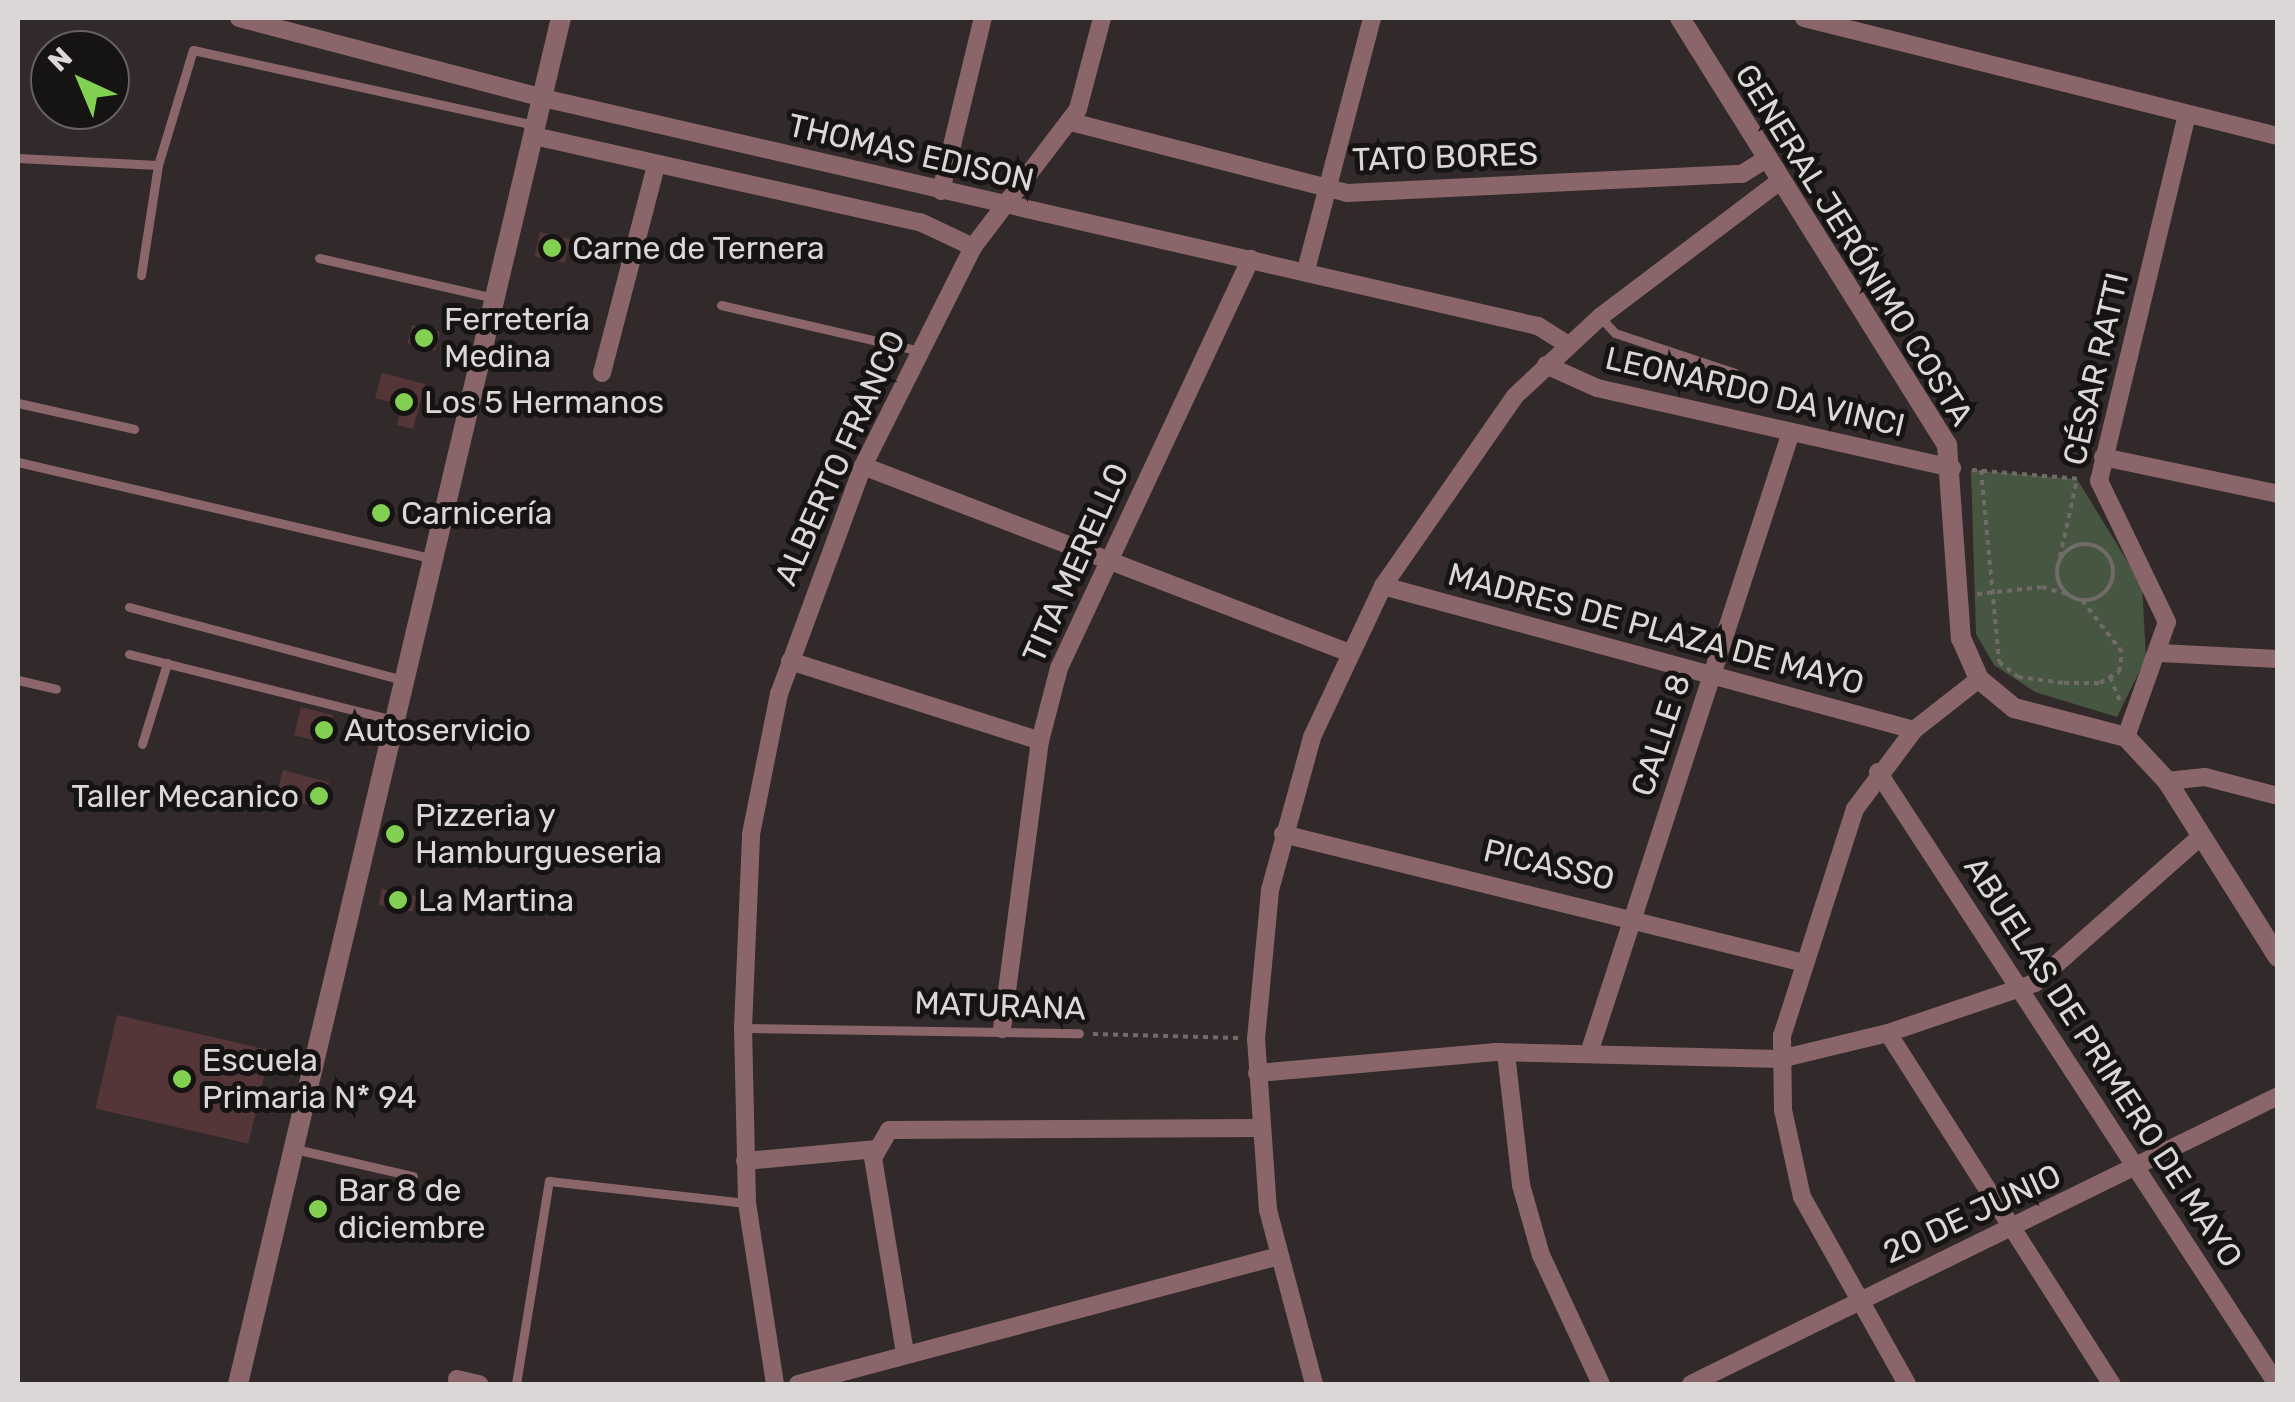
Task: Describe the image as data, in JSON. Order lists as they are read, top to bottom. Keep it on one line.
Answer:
{"streets":{"street":["THOMAS EDISON","TATO BORES","GENERAL JERÓNIMO COSTA","CÉSAR RATTI","LEONARDO DA VINCI","ALBERTO FRANCO","TITA MERELLO","MADRES DE PLAZA DE MAYO","CALLE 8","PICASSO","ABUELAS DE PRIMERO DE MAYO","20 DE JUNIO"],"lane":["MATURANA"]},"crossings":[["THOMAS EDISON","ALBERTO FRANCO"],["THOMAS EDISON","TITA MERELLO"],["TATO BORES","GENERAL JERÓNIMO COSTA"],["TATO BORES","ALBERTO FRANCO"],["GENERAL JERÓNIMO COSTA","LEONARDO DA VINCI"],["LEONARDO DA VINCI","CALLE 8"],["ALBERTO FRANCO","MATURANA"],["TITA MERELLO","MATURANA"],["MADRES DE PLAZA DE MAYO","CALLE 8"],["CALLE 8","PICASSO"],["ABUELAS DE PRIMERO DE MAYO","20 DE JUNIO"]],"places":["Carne de Ternera","Ferretería Medina","Los 5 Hermanos","Carnicería","Autoservicio","Taller Mecanico","Pizzeria y Hamburgueseria","La Martina","Escuela Primaria N* 94","Bar 8 de diciembre"],"north":"top left"}
